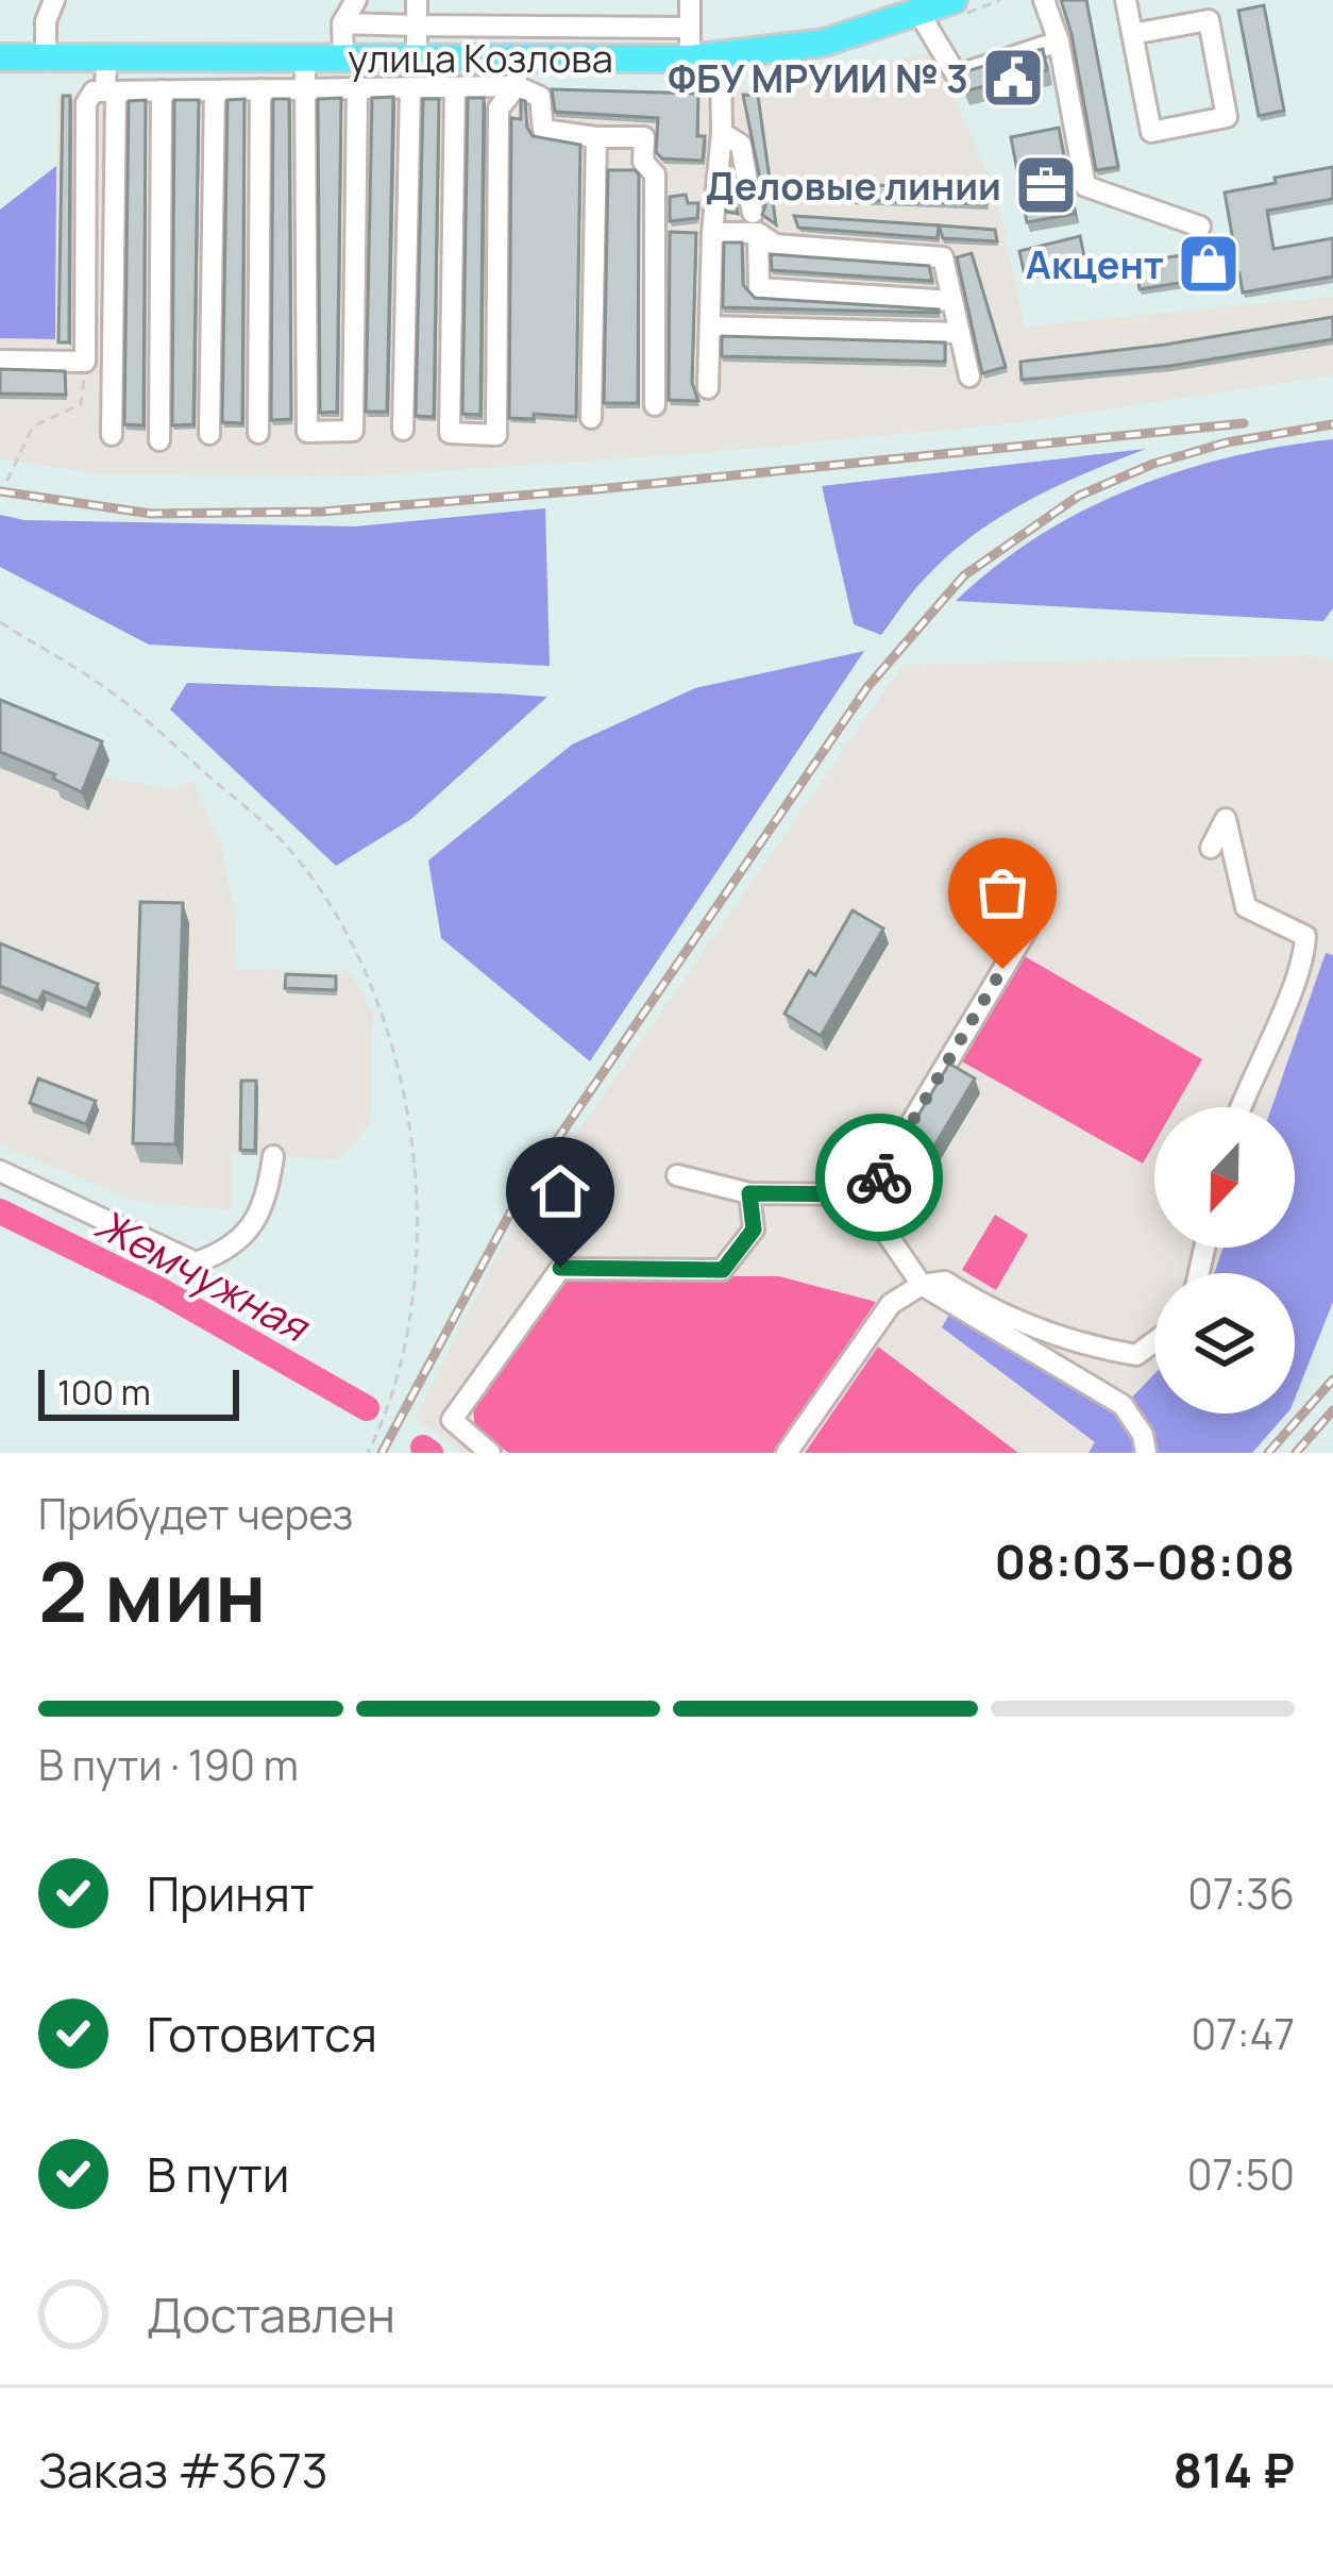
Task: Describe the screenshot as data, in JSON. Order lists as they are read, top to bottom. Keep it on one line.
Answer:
{"streets":{"main road":["улица Козлова"]},"water":["Жемчужная"],"places":{"public building":["ФБУ МРУИИ № 3"],"office":["Деловые линии"],"shop":["Акцент"]},"scale_bar":"100 m","north":"bottom","page":{"scale":"100 m","heading":["2 мин","Прибудет через","08:03–08:08"],"panel":["Заказ #3673","814 ₽"],"bar":"В пути · 190 m","list":[["Принят","07:36"],["Готовится","07:47"],["В пути","07:50"],"Доставлен"]}}
